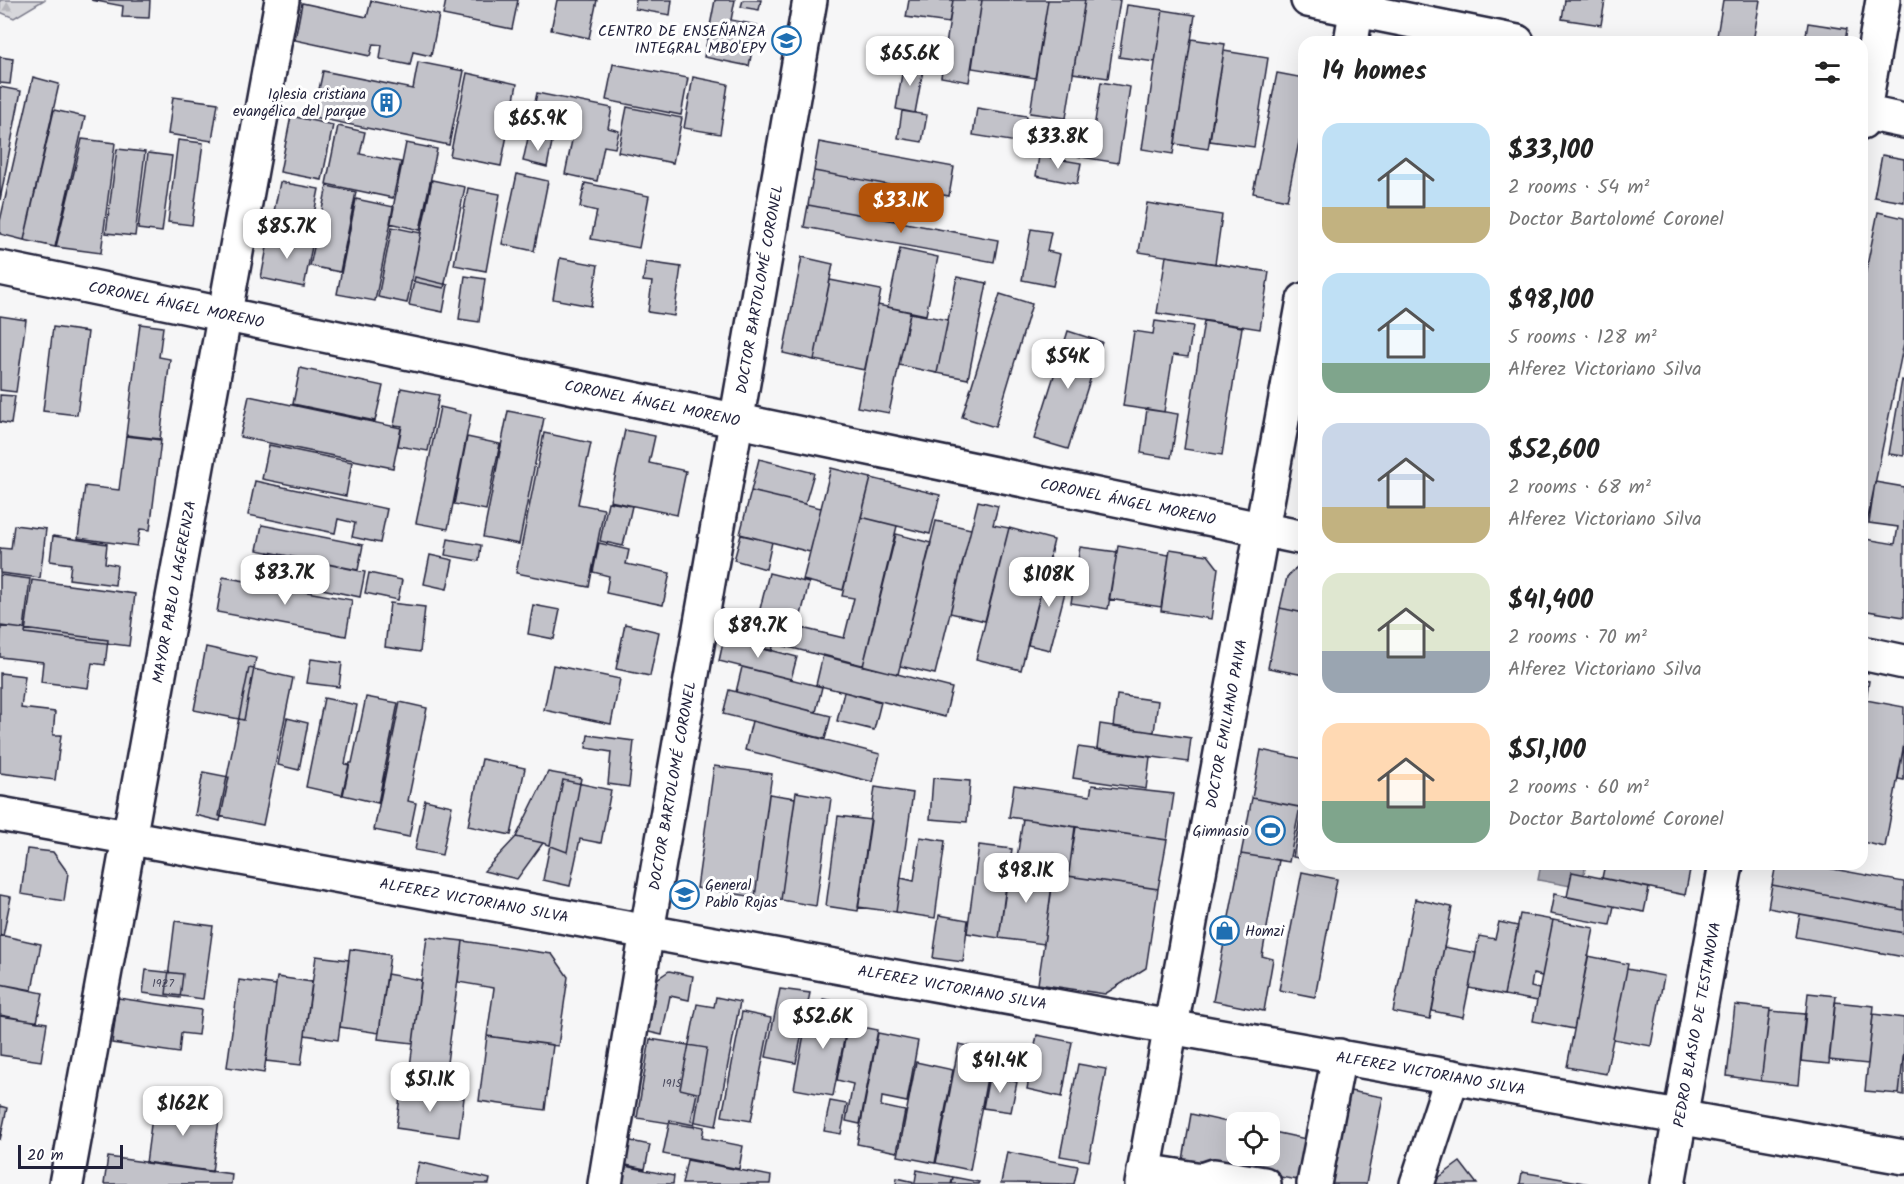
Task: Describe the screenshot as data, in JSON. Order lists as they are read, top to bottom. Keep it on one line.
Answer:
{"streets":{"street":["DOCTOR BARTOLOMÉ CORONEL","CORONEL ÁNGEL MORENO","MAYOR PABLO LAGERENZA","DOCTOR EMILIANO PAIVA","ALFEREZ VICTORIANO SILVA","PEDRO BLASIO DE TESTANOVA"]},"crossings":[["DOCTOR BARTOLOMÉ CORONEL","CORONEL ÁNGEL MORENO"],["DOCTOR BARTOLOMÉ CORONEL","ALFEREZ VICTORIANO SILVA"],["CORONEL ÁNGEL MORENO","MAYOR PABLO LAGERENZA"],["CORONEL ÁNGEL MORENO","DOCTOR EMILIANO PAIVA"],["MAYOR PABLO LAGERENZA","ALFEREZ VICTORIANO SILVA"],["DOCTOR EMILIANO PAIVA","ALFEREZ VICTORIANO SILVA"],["ALFEREZ VICTORIANO SILVA","PEDRO BLASIO DE TESTANOVA"]],"places":{"school or university":["CENTRO DE ENSEÑANZA INTEGRAL MBO'EPY","General Pablo Rojas"],"building":["Iglesia cristiana evangélica del parque"],"sports":["Gimnasio"],"shop":["Homzi"]},"house_numbers":["1927","1915"],"scale_bar":"20 m","page":{"price":["$65.6K","$65.9K","$33.8K","$33.1K","$85.7K","$54K","$83.7K","$108K","$89.7K","$98.1K","$52.6K","$41.4K","$51.1K","$162K"],"heading":"14 homes","list":[{"name":"$33,100","note":"2 rooms · 54 m² · Doctor Bartolomé Coronel"},{"name":"$98,100","note":"5 rooms · 128 m² · Alferez Victoriano Silva"},{"name":"$52,600","note":"2 rooms · 68 m² · Alferez Victoriano Silva"},{"name":"$41,400","note":"2 rooms · 70 m² · Alferez Victoriano Silva"},{"name":"$51,100","note":"2 rooms · 60 m² · Doctor Bartolomé Coronel"}],"scale":"20 m"}}
